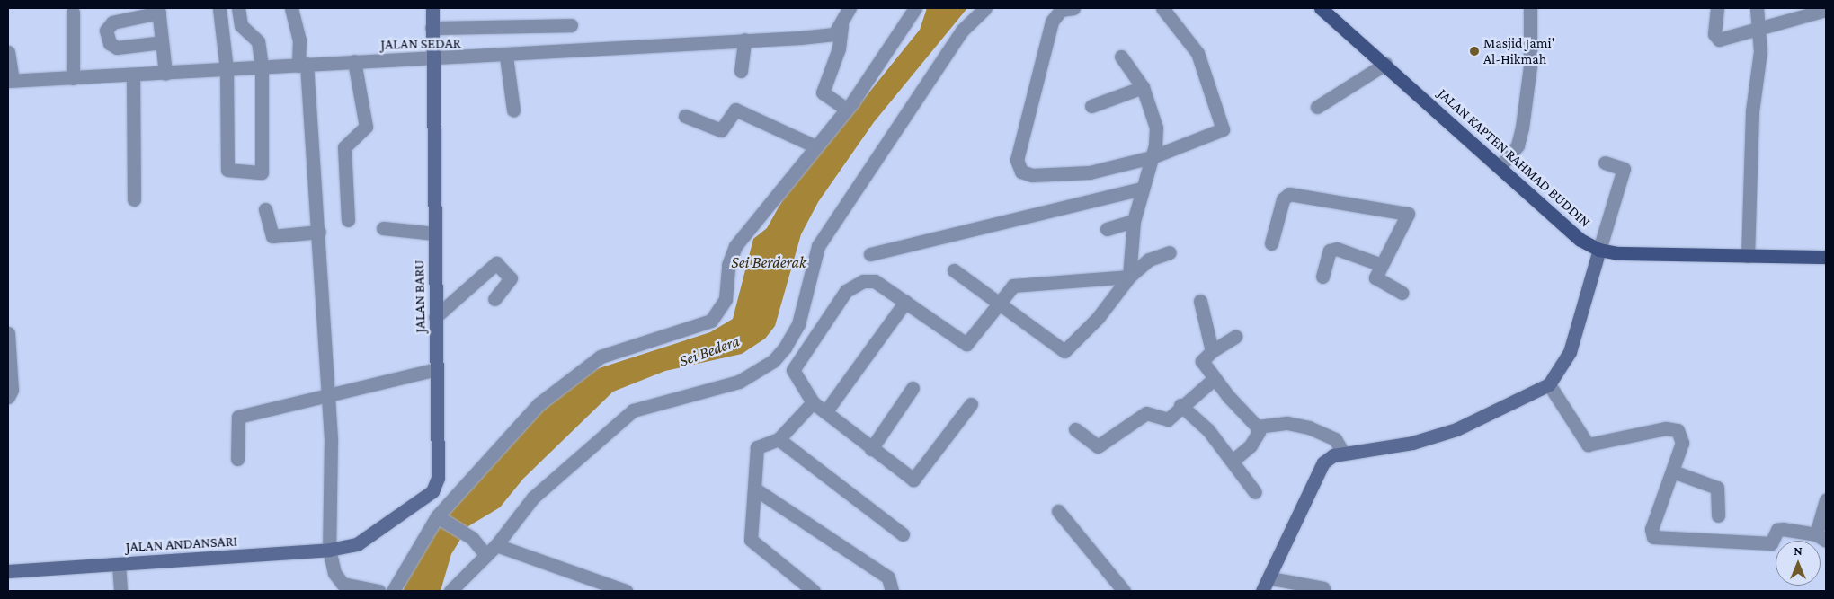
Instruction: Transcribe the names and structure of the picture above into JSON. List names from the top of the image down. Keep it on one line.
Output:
{"streets":{"main road":["JALAN KAPTEN RAHMAD BUDDIN"],"street":["JALAN SEDAR","JALAN BARU","JALAN ANDANSARI"]},"crossings":[["JALAN SEDAR","JALAN BARU"],["JALAN BARU","JALAN ANDANSARI"]],"water":["Sei Berderak","Sei Bedera"],"places":["Masjid Jami' Al-Hikmah"],"north":"top"}
